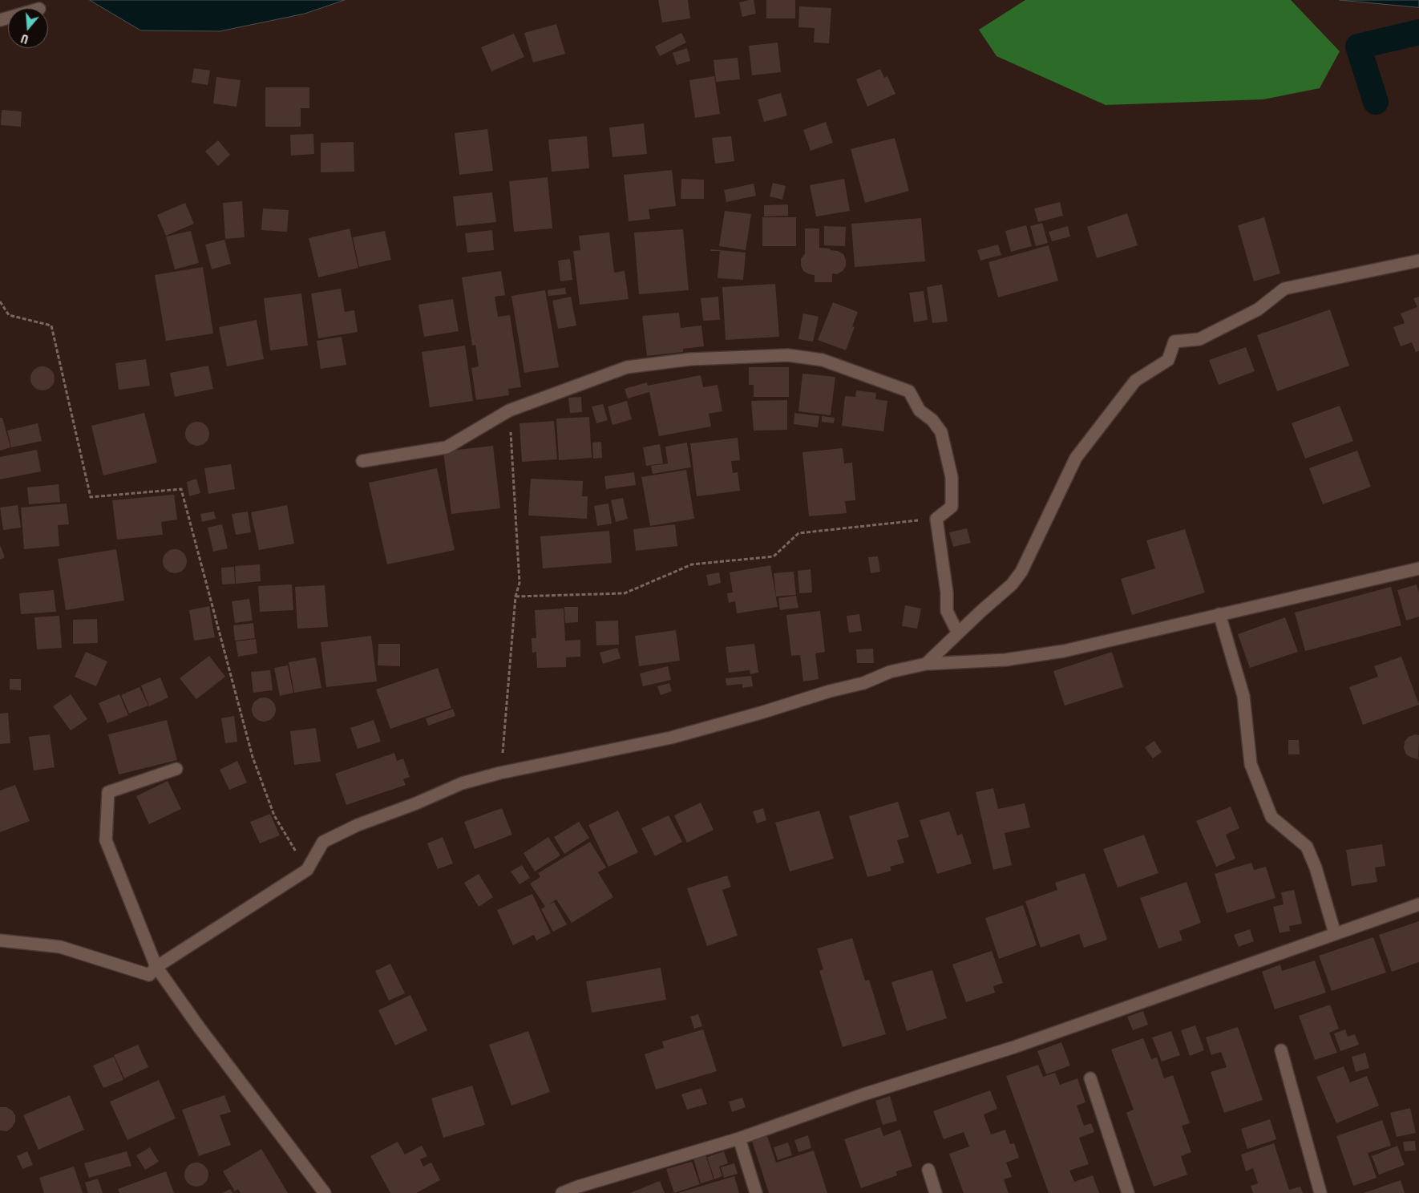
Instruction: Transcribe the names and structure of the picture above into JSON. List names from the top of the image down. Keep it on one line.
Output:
{"north":"bottom"}
